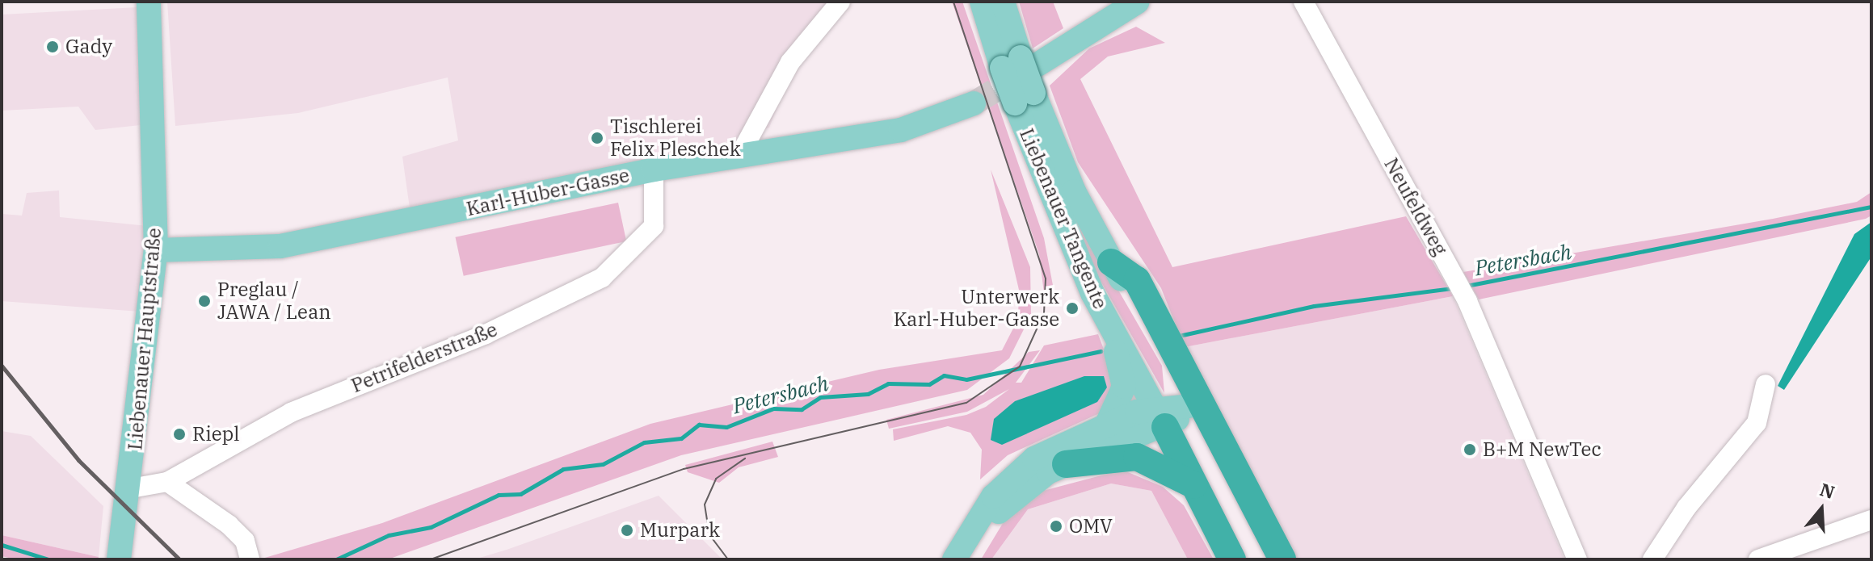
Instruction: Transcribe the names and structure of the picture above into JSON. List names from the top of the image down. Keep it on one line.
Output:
{"streets":{"main road":["Karl-Huber-Gasse","Liebenauer Tangente","Liebenauer Hauptstraße"],"street":["Neufeldweg","Petrifelderstraße"]},"crossings":[["Karl-Huber-Gasse","Liebenauer Hauptstraße"],["Karl-Huber-Gasse","Petrifelderstraße"],["Liebenauer Hauptstraße","Petrifelderstraße"]],"water":["Petersbach"],"places":["Gady","Tischlerei Felix Pleschek","Preglau / JAWA / Lean","Unterwerk Karl-Huber-Gasse","Riepl","B+M NewTec","OMV","Murpark"],"north":"top"}
